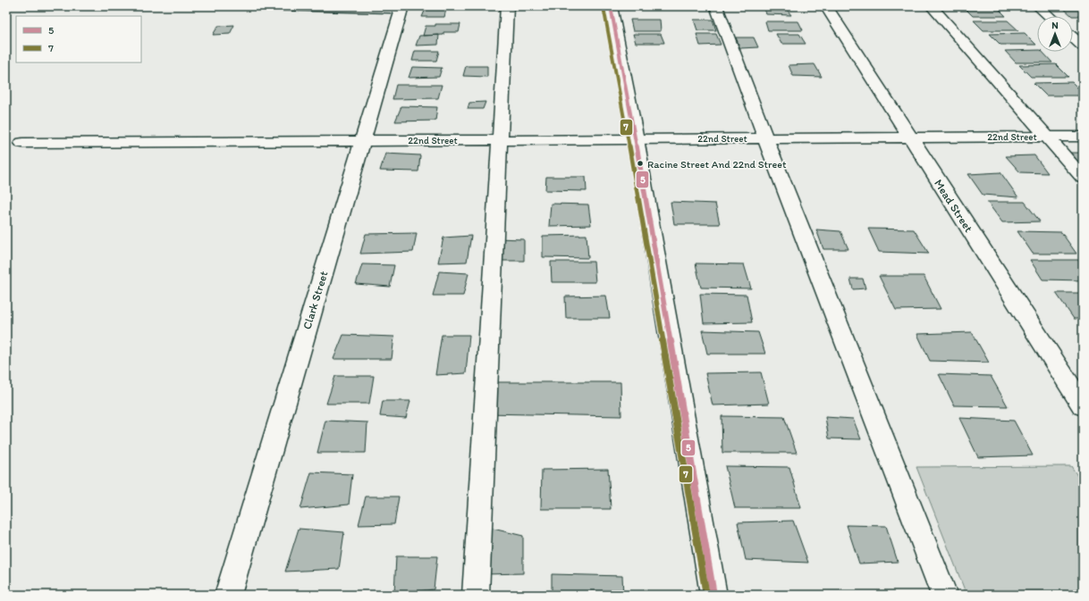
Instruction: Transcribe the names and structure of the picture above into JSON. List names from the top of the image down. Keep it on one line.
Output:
{"streets":{"street":["22nd Street","Mead Street","Clark Street"]},"crossings":[["22nd Street","Mead Street"],["22nd Street","Clark Street"]],"places":["Racine Street And 22nd Street"],"lines":["transit line 5","transit line 7"],"legend":["5","7"],"north":"top"}
